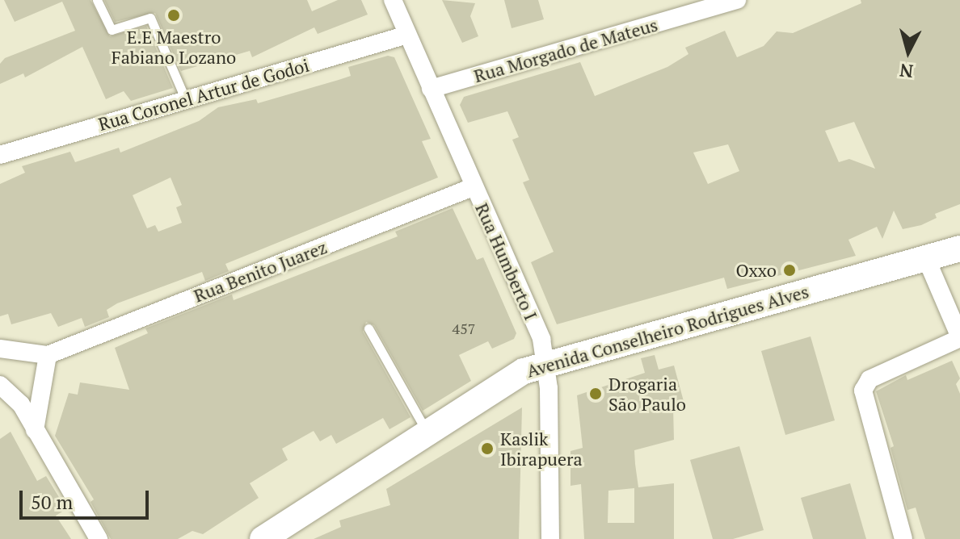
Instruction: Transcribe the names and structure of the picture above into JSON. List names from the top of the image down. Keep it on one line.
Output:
{"streets":{"street":["Rua Morgado de Mateus","Rua Coronel Artur de Godoi","Rua Humberto I","Rua Benito Juarez","Avenida Conselheiro Rodrigues Alves"]},"crossings":[["Rua Morgado de Mateus","Rua Humberto I"],["Rua Coronel Artur de Godoi","Rua Humberto I"],["Rua Humberto I","Rua Benito Juarez"],["Rua Humberto I","Avenida Conselheiro Rodrigues Alves"]],"places":["E.E Maestro Fabiano Lozano","Oxxo","Drogaria São Paulo","Kaslik Ibirapuera"],"house_numbers":["457"],"scale_bar":"50 m","north":"bottom"}
